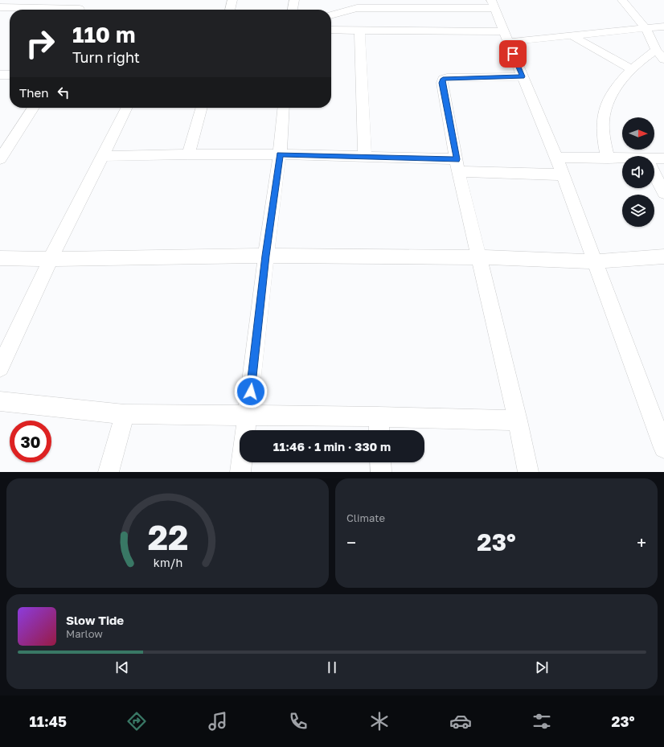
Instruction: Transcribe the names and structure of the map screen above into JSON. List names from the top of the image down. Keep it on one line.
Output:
{"north":"right","page":{"turn":["110 m","Turn right"],"then":"Then","limit":"30","trip":"11:46 · 1 min · 330 m","tile":"Climate","heat":["−","23°","+"],"song":["Slow Tide","Marlow"],"tabs":["11:45","23°"],"gauge":["22","km/h"]}}
